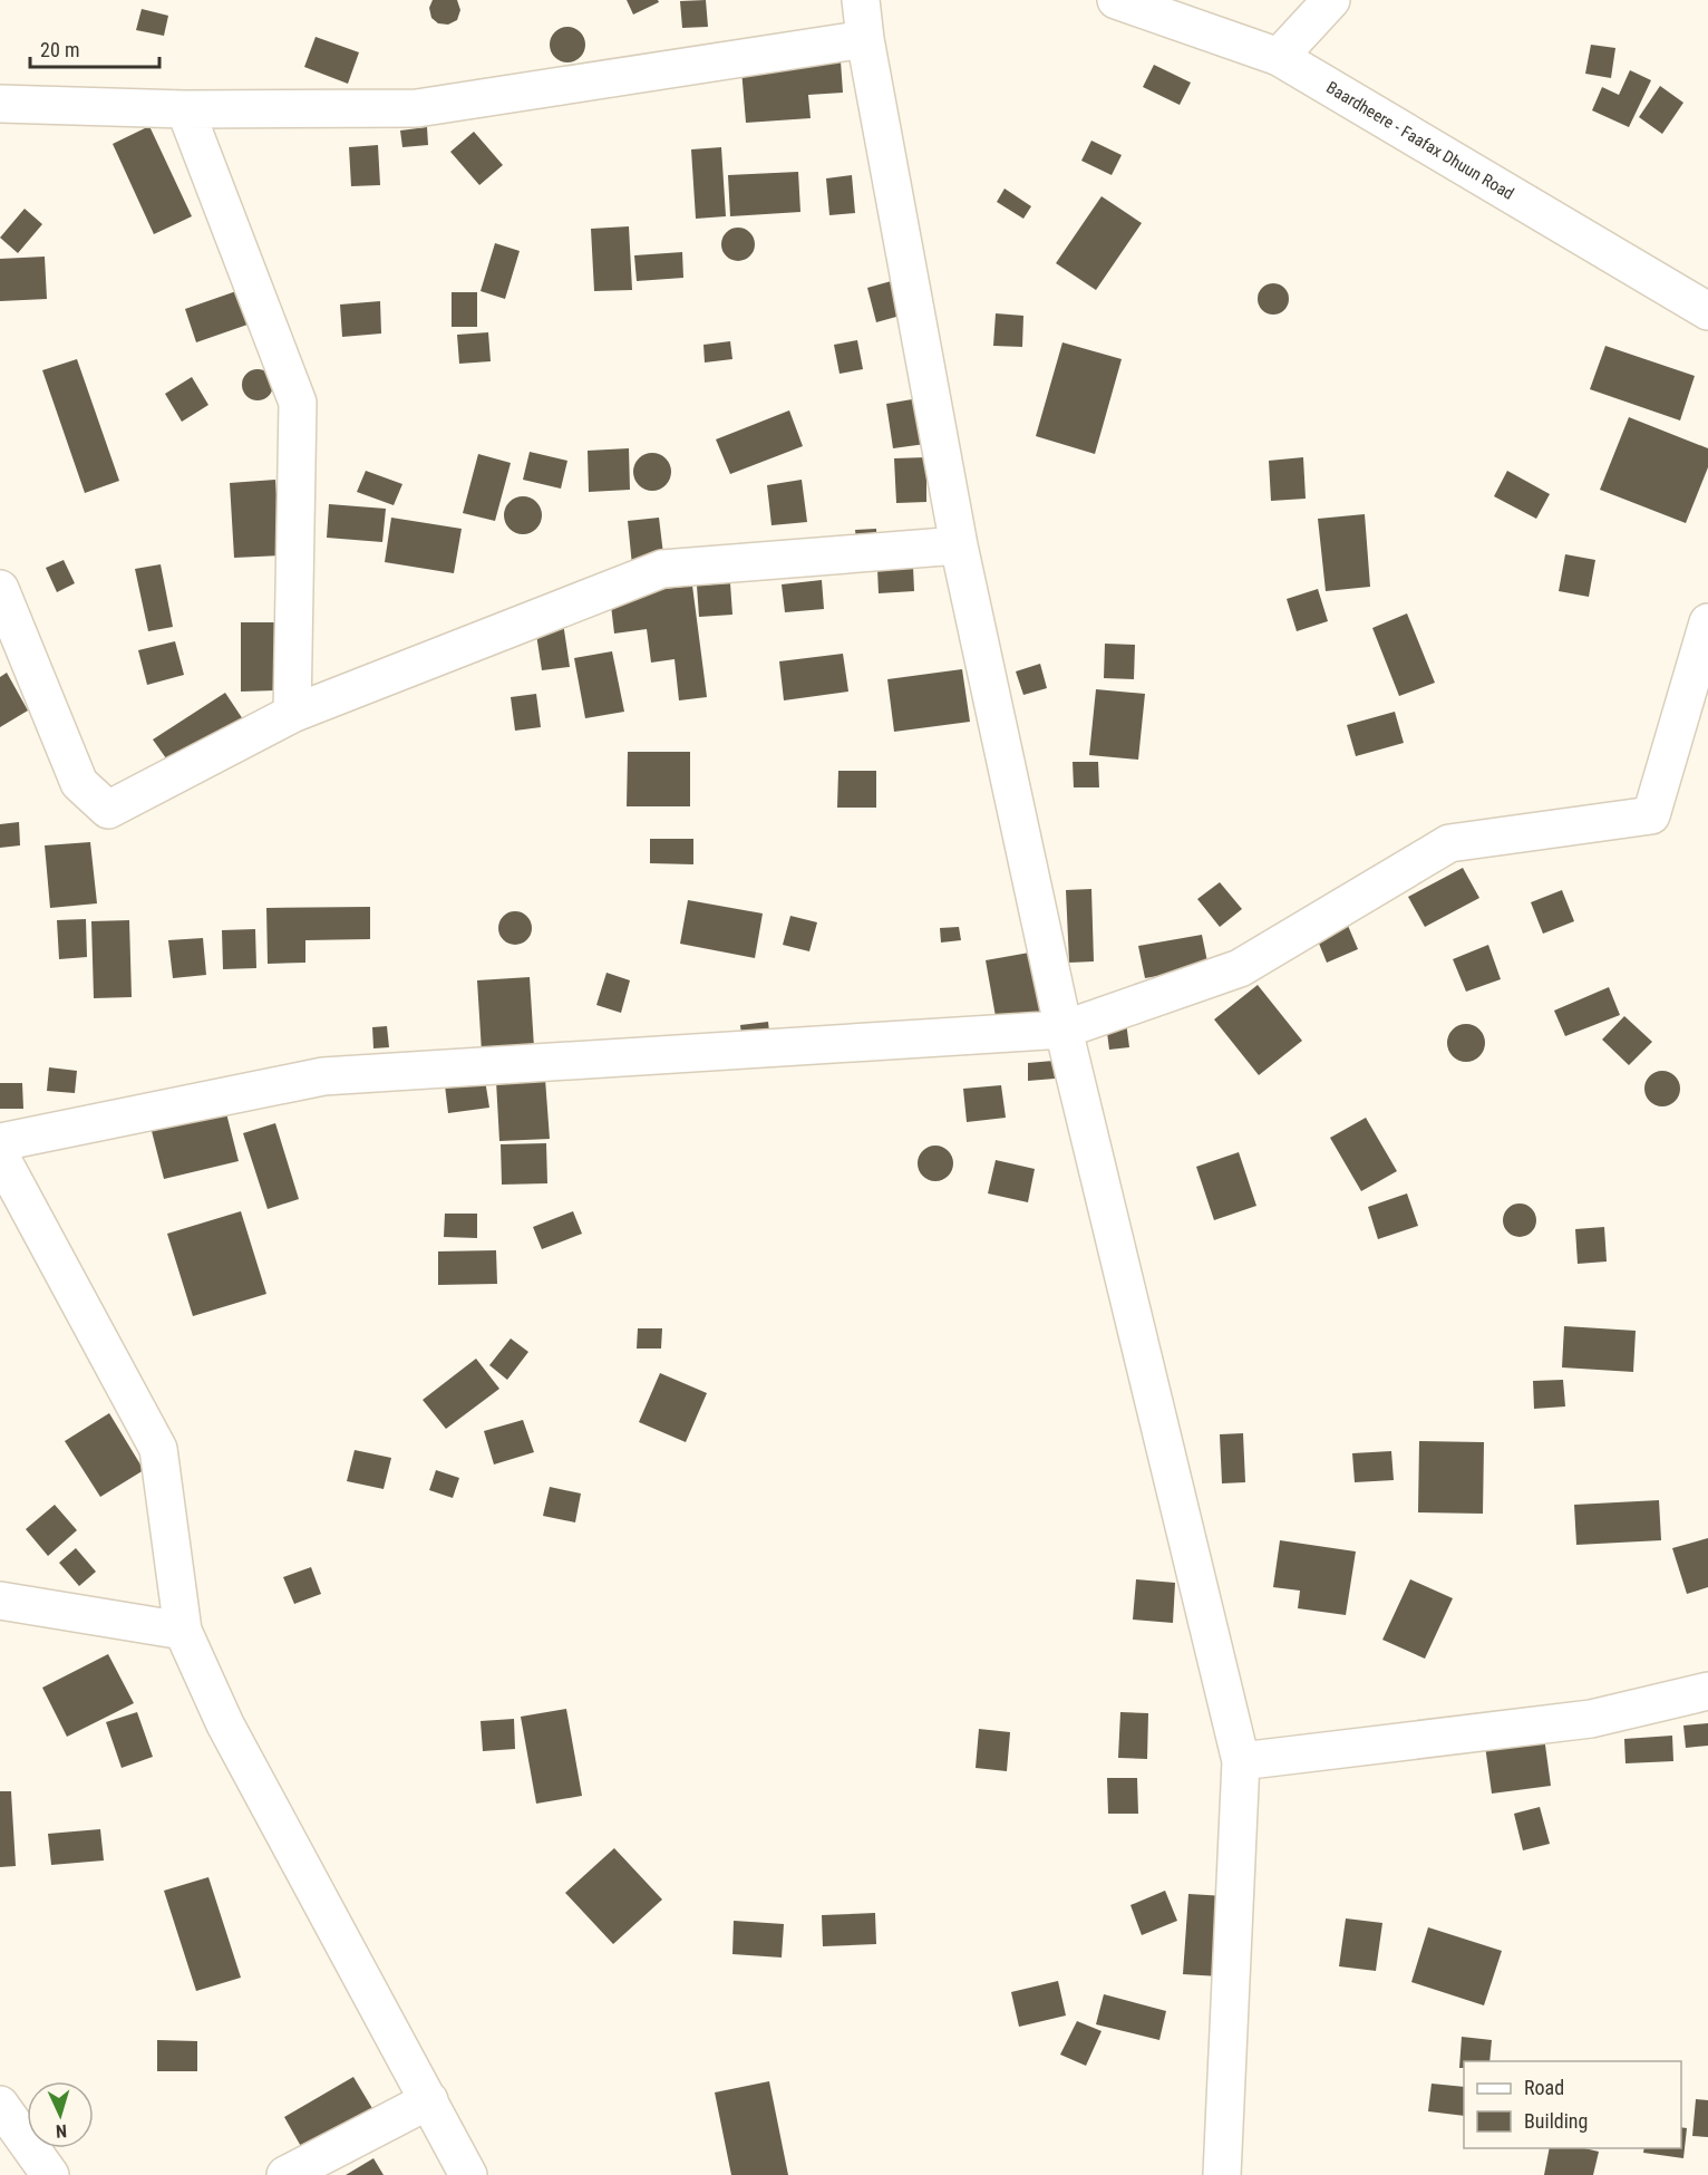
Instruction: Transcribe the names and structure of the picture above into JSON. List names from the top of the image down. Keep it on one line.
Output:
{"streets":{"street":["Baardheere - Faafax Dhuun Road"]},"legend":["Road","Building"],"scale_bar":"20 m","north":"bottom"}
